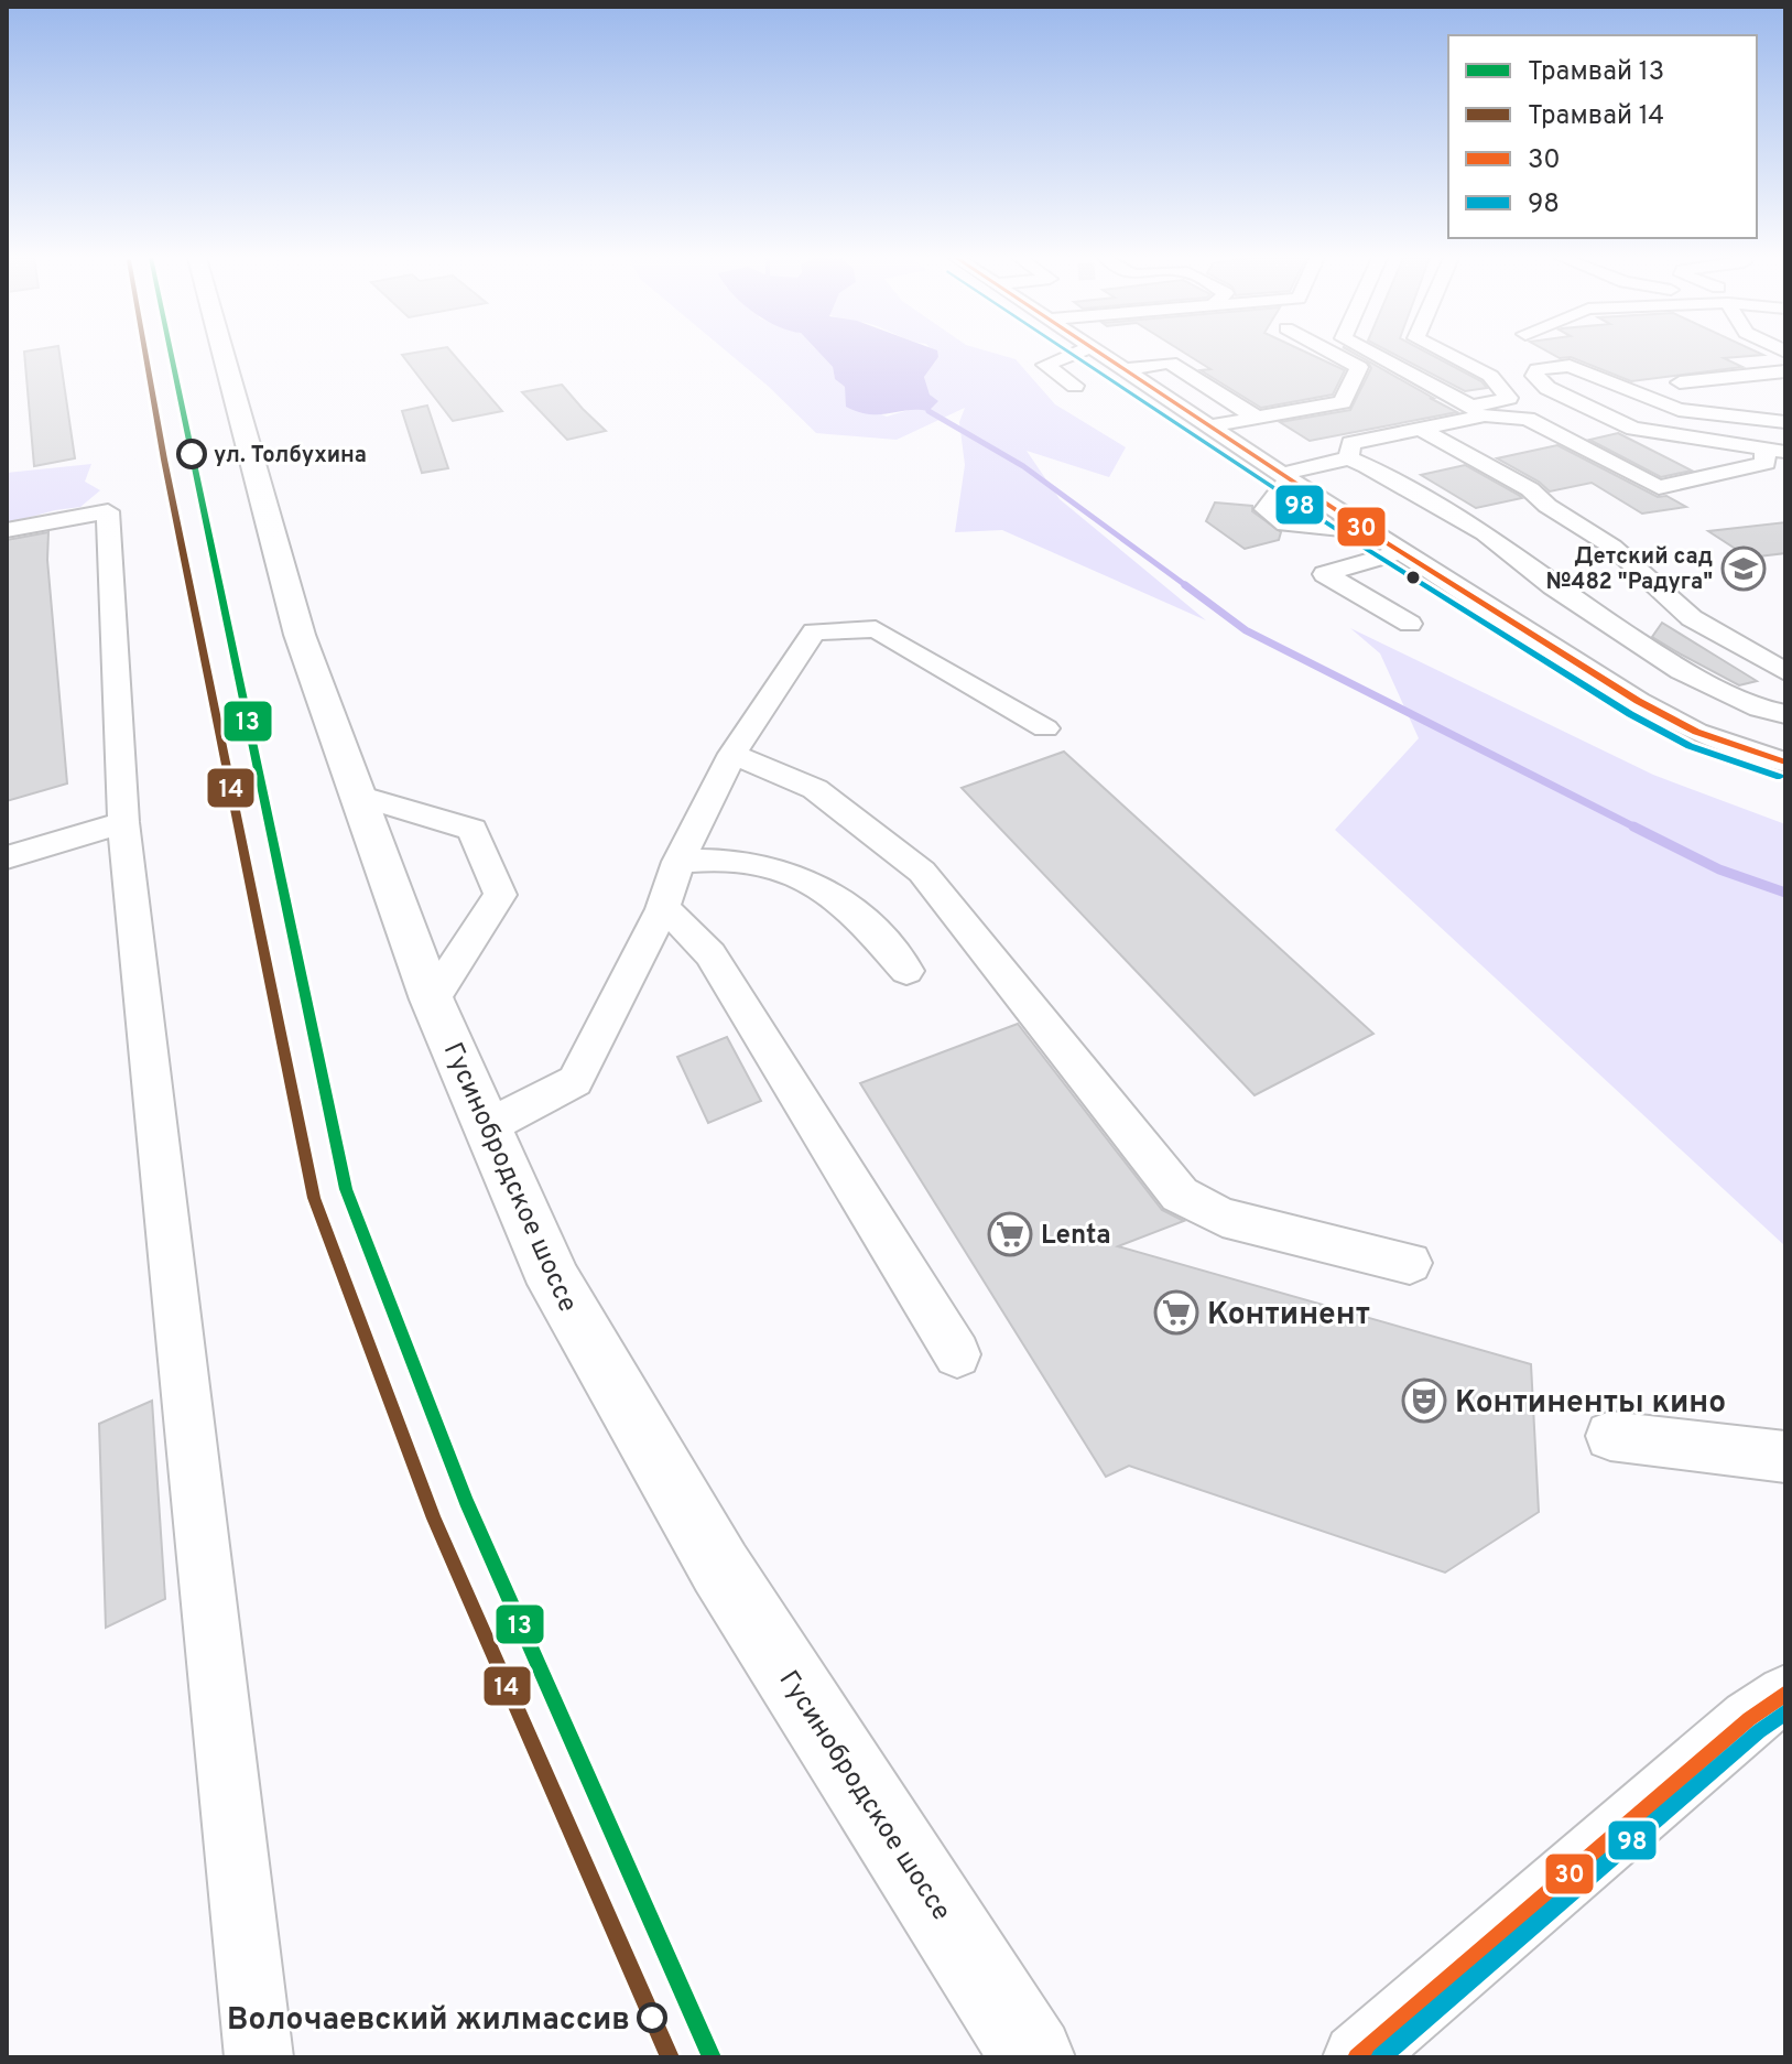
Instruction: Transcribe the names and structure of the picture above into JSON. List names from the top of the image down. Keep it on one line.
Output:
{"streets":{"main road":["Гусинобродское шоссе"]},"places":{"other":["ул. Толбухина","Волочаевский жилмассив"],"school or university":["Детский сад №482 \"Радуга\""],"supermarket":["Lenta","Континент"],"theatre":["Континенты кино"]},"lines":["tram line 13","tram line 14","transit line 30","transit line 98"],"legend":["Трамвай 13","Трамвай 14","30","98"]}
